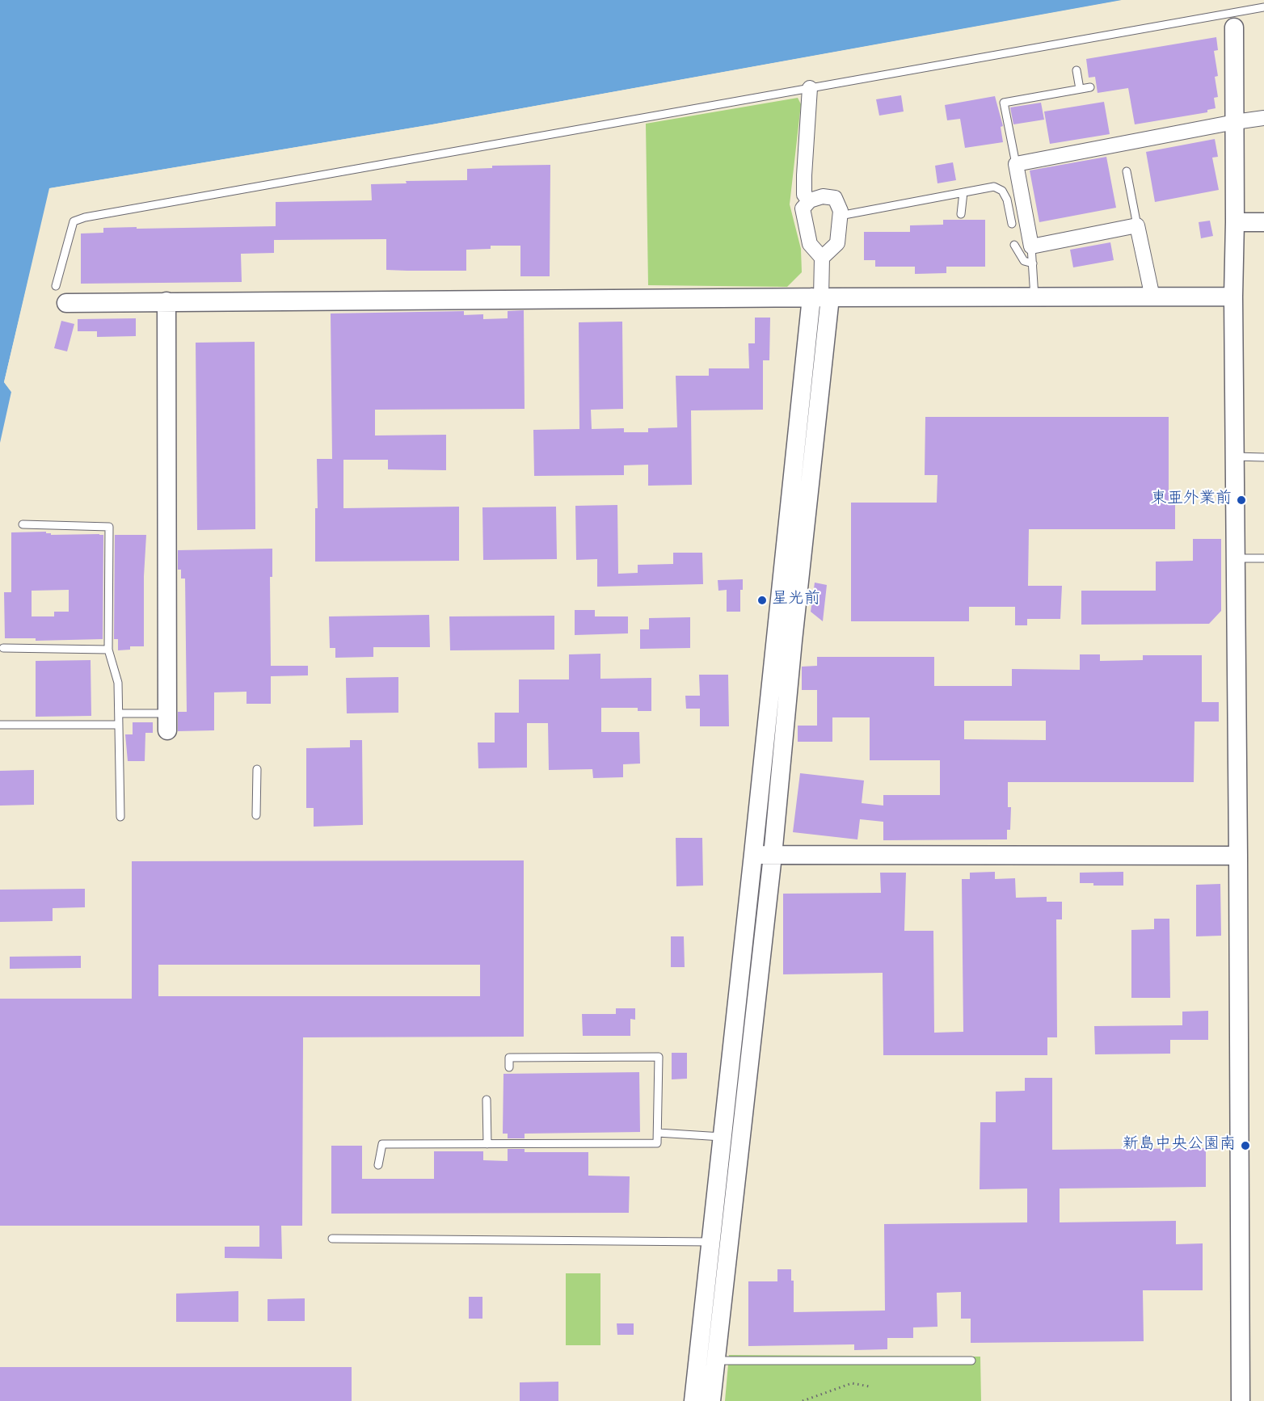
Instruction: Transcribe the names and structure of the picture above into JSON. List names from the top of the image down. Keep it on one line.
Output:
{"places":["東亜外業前","星光前","新島中央公園南"]}
